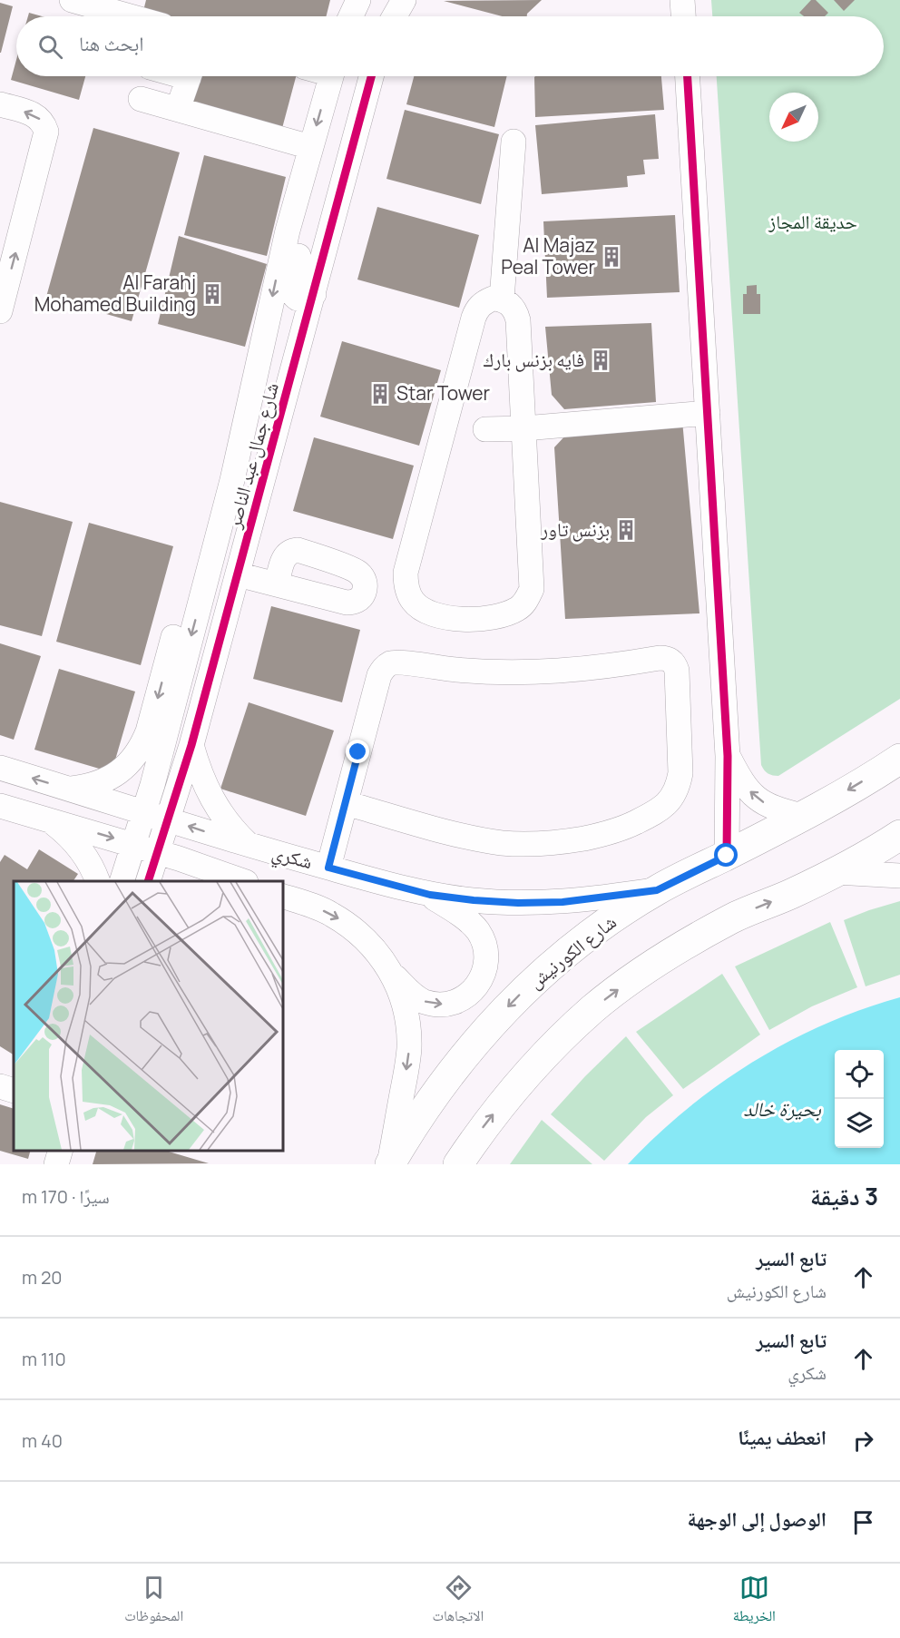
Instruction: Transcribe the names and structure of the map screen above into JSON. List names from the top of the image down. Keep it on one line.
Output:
{"streets":{"main road":["شارع الكورنيش"],"street":["شارع جمال عبد الناصر","شكري"]},"crossings":[["شارع جمال عبد الناصر","شكري"],["شكري","شارع الكورنيش"]],"water":["بحيرة خالد"],"parks":["حديقة المجاز"],"places":{"building":["Al Majaz Peal Tower","Al Farahj Mohamed Building","فايه بزنس بارك","Star Tower","بزنس تاور"]},"north":"bottom left","page":{"search":"ابحث هنا","heading":["3 دقيقة","سيرًا · 170 m"],"list":[["تابع السير","شارع الكورنيش","20 m"],["تابع السير","شكري","110 m"],["انعطف يمينًا","40 m"],"الوصول إلى الوجهة"],"nav":["الخريطة","الاتجاهات","المحفوظات"]}}
